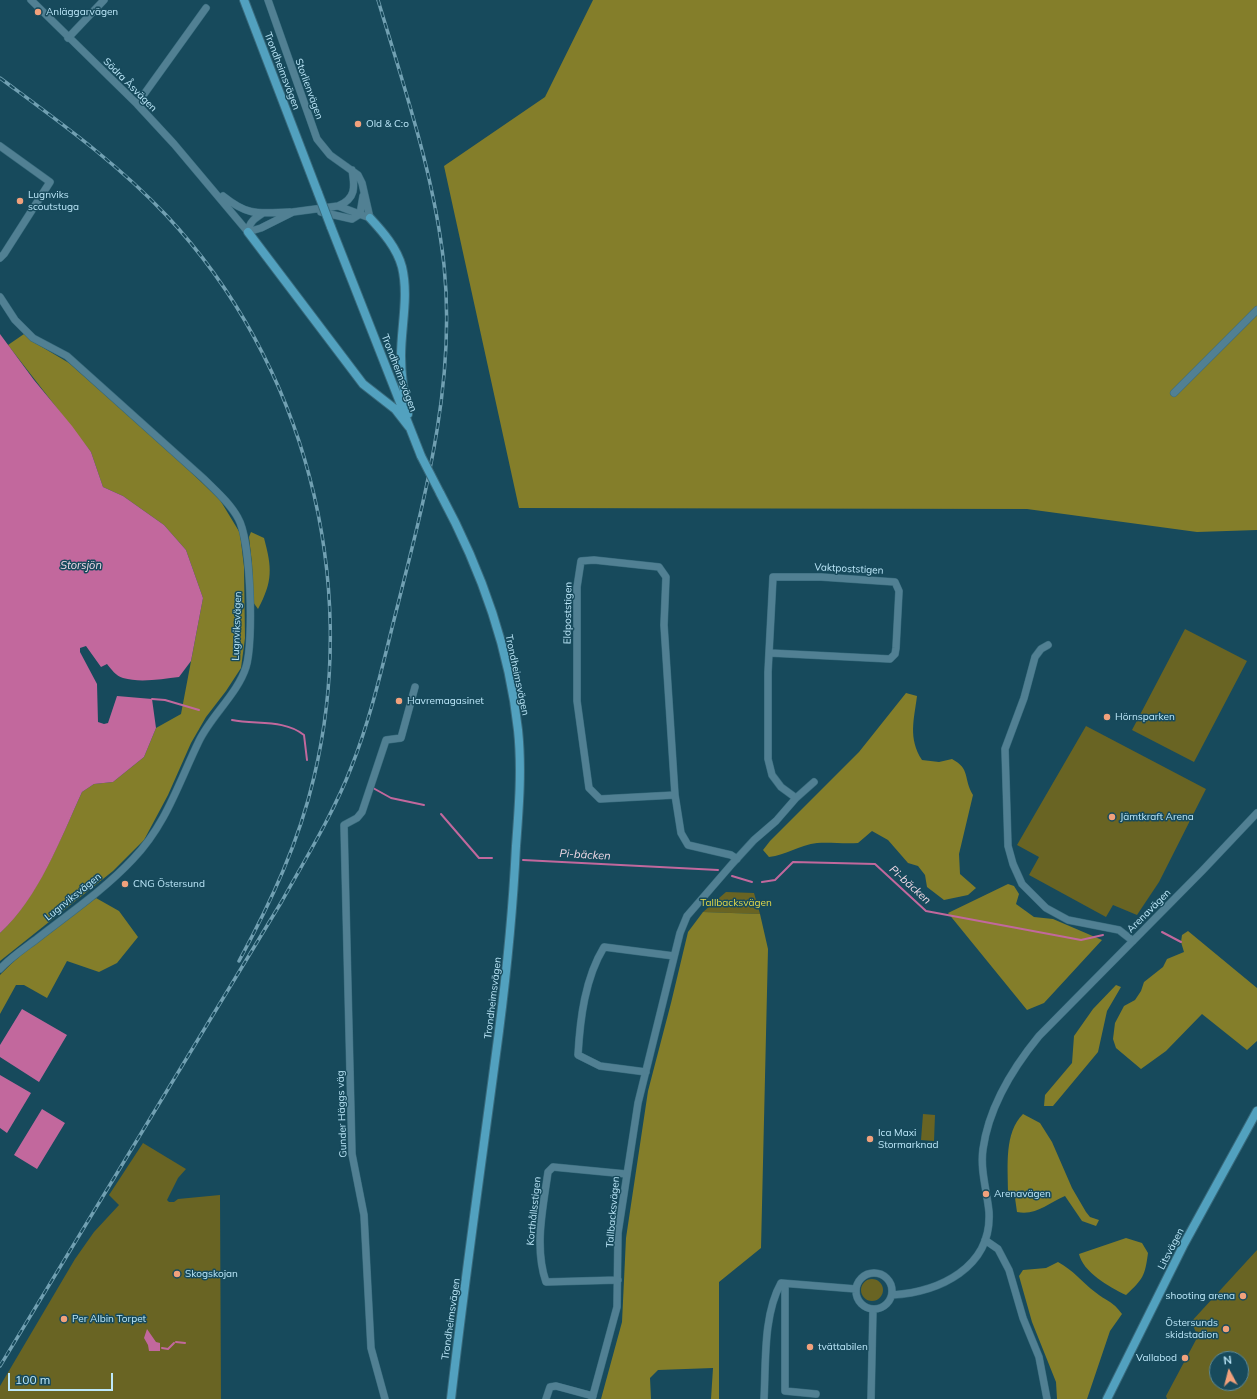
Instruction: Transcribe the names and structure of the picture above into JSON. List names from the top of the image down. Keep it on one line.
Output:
{"streets":{"main road":["Trondheimsvägen","Litsvägen"],"street":["Södra Åsvägen","Storlienvägen","Vaktpoststigen","Eldpoststigen","Lugnviksvägen","Arenavägen","Gunder Häggs väg","Korthållsstigen","Tallbacksvägen"]},"crossings":[["Vaktpoststigen","Tallbacksvägen"],["Eldpoststigen","Tallbacksvägen"],["Korthållsstigen","Tallbacksvägen"]],"water":["Storsjön","Pi-bäcken"],"parks":["Tallbacksvägen"],"places":["Anläggarvägen","Old & C:o","Lugnviks scoutstuga","Havremagasinet","Hörnsparken","Jämtkraft Arena","CNG Östersund","Ica Maxi Stormarknad","Arenavägen","Skogskojan","shooting arena","Per Albin Torpet","Östersunds skidstadion","tvättabilen","Vallabod"],"scale_bar":"100 m","north":"top"}
